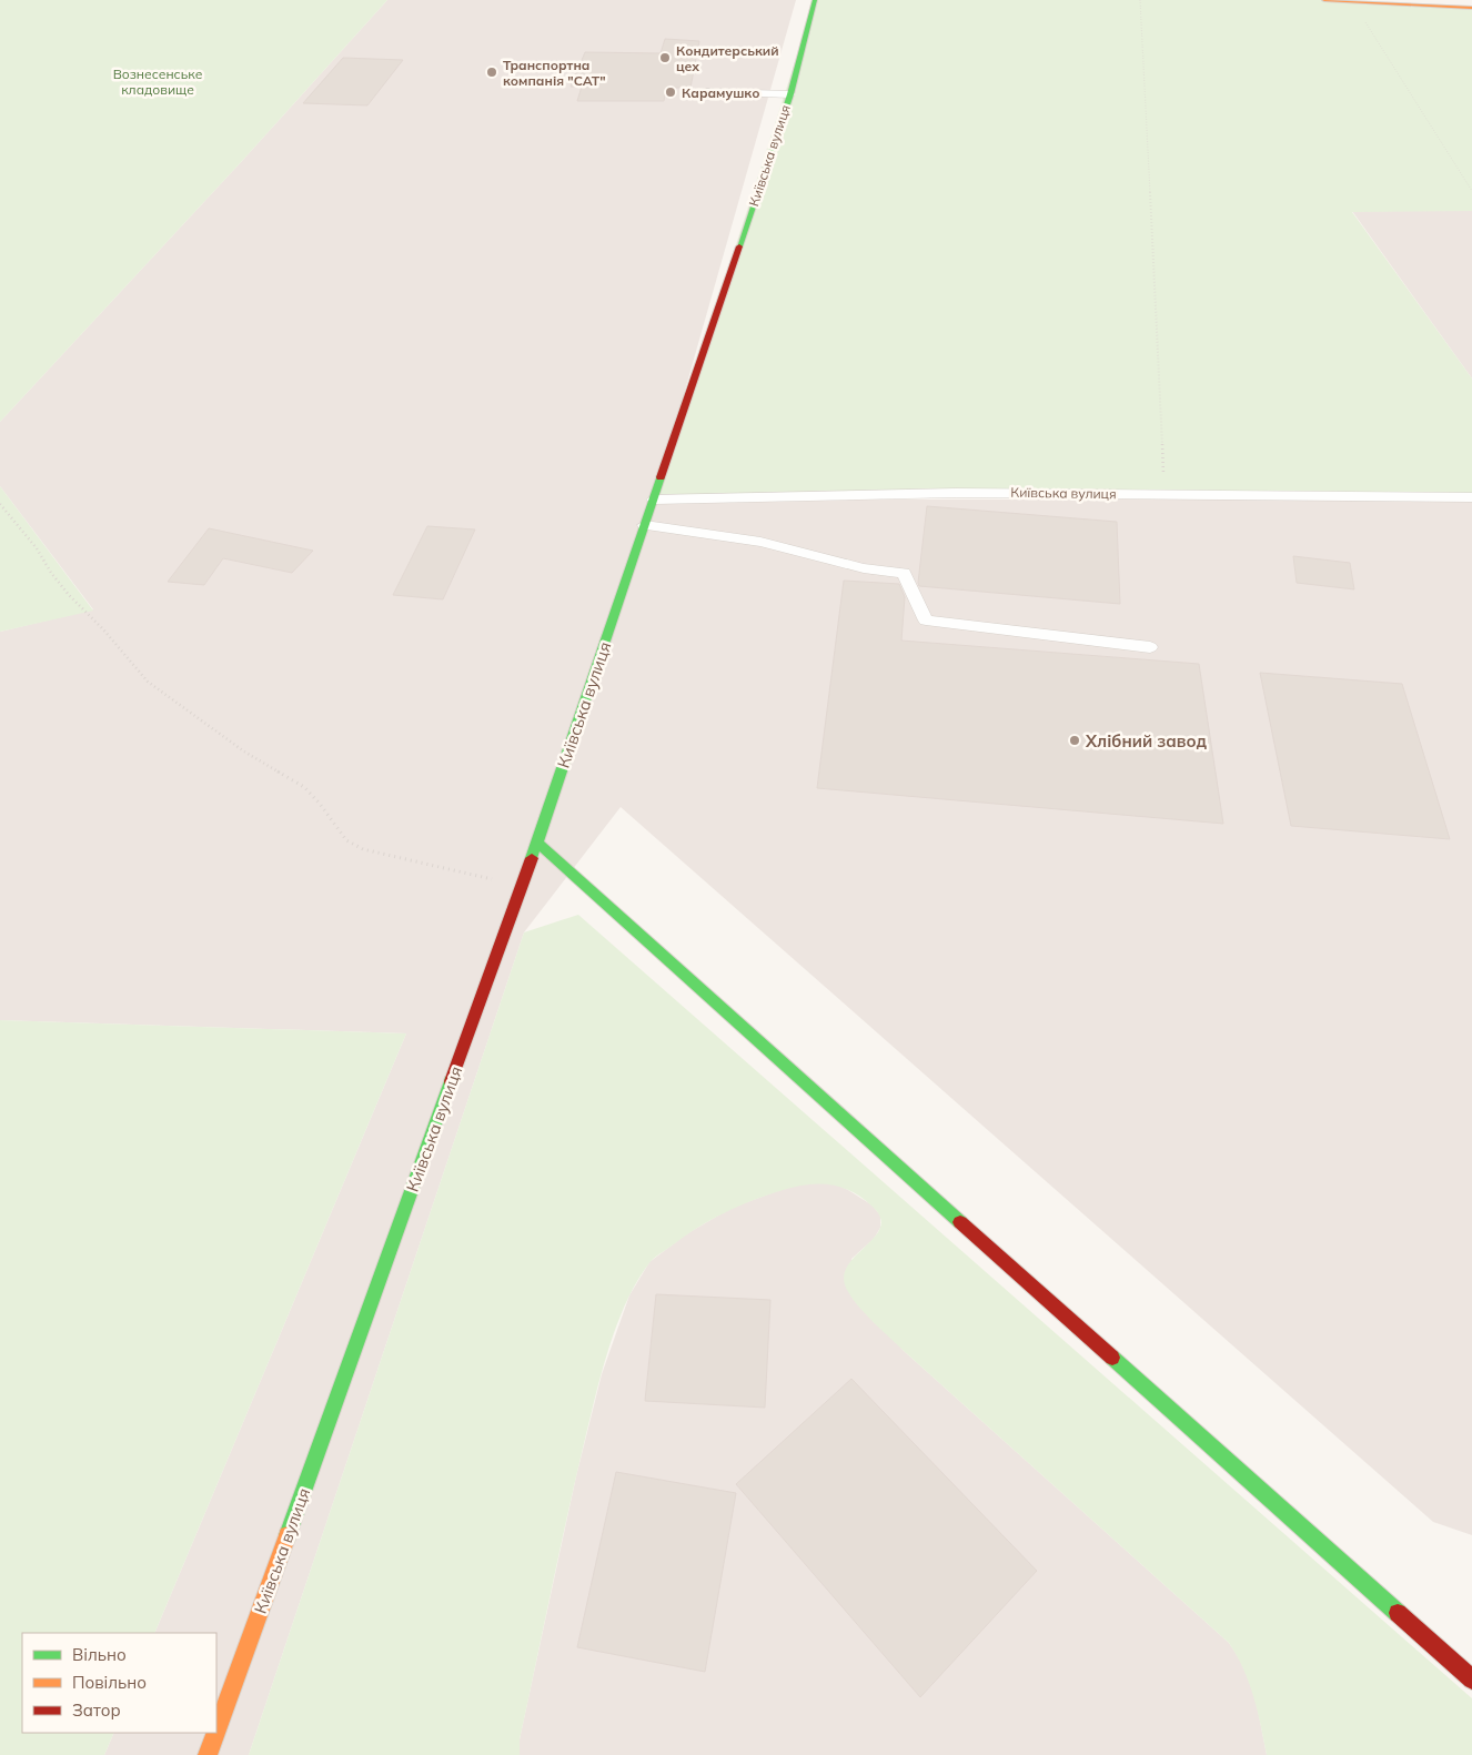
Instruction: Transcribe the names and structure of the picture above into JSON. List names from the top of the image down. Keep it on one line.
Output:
{"streets":{"main road":["Київська вулиця"]},"parks":["Вознесенське кладовище"],"places":["Кондитерський цех","Транспортна компанія \"САТ\"","Карамушко","Хлібний завод"],"legend":["Вільно","Повільно","Затор"]}
